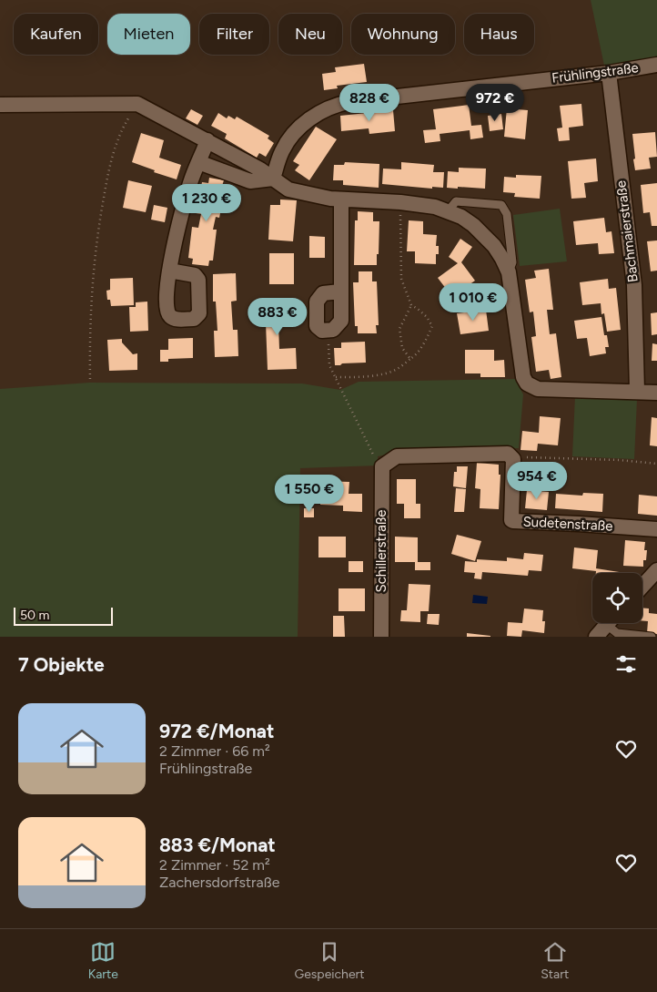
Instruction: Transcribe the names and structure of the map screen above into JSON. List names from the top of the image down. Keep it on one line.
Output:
{"streets":{"street":["Frühlingstraße","Bachmaierstraße","Sudetenstraße","Schillerstraße"]},"crossings":[["Frühlingstraße","Bachmaierstraße"]],"scale_bar":"50 m","page":{"chip":["Kaufen","Mieten","Filter","Neu","Wohnung","Haus"],"price":["828 €","972 €","1 230 €","1 010 €","883 €","954 €","1 550 €"],"scale":"50 m","heading":"7 Objekte","list":[{"name":"972 €/Monat","note":"2 Zimmer · 66 m² · Frühlingstraße"},{"name":"883 €/Monat","note":"2 Zimmer · 52 m² · Zachersdorfstraße"}],"tabs":["Karte","Gespeichert","Start"]}}
